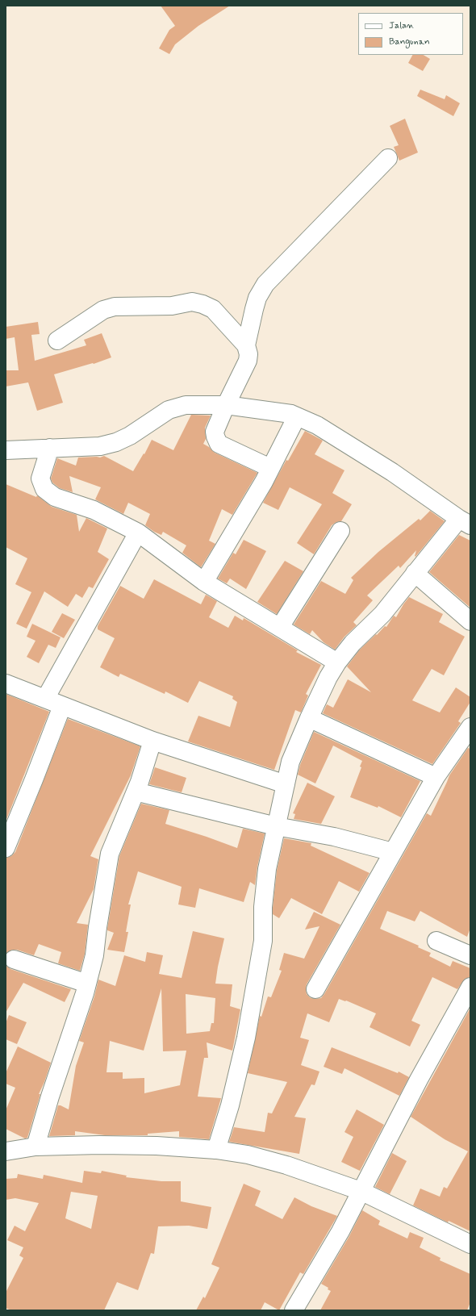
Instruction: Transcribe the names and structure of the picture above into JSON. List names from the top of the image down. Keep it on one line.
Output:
{"legend":["Jalan","Bangunan"]}
